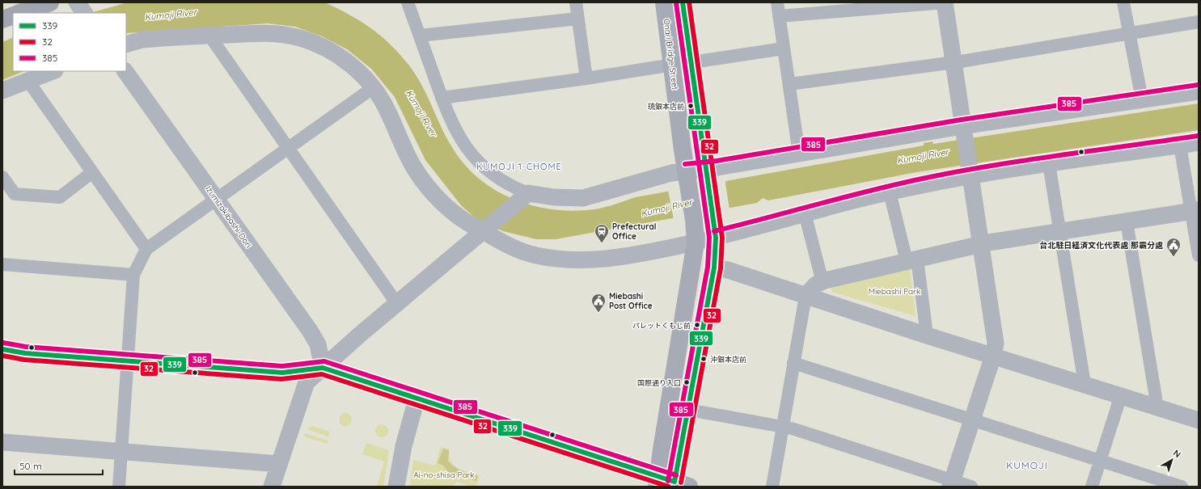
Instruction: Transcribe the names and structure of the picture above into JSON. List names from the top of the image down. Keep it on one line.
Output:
{"streets":{"main road":["Onari Bridge Street"],"street":["Izumizakibashi-Dori"]},"districts":["KUMOJI 1-CHOME","KUMOJI"],"water":["Kumoji River"],"parks":["Miebashi Park","Ai-no-shisa Park"],"places":{"other":["琉銀本店前","パレットくもじ前","沖銀本店前","国際通り入口"],"station":["Prefectural Office"],"public building":["台北駐日経済文化代表處 那霸分處","Miebashi Post Office"]},"lines":["transit line 339","transit line 32","transit line 385"],"legend":["339","32","385"],"scale_bar":"50 m","north":"top right"}
